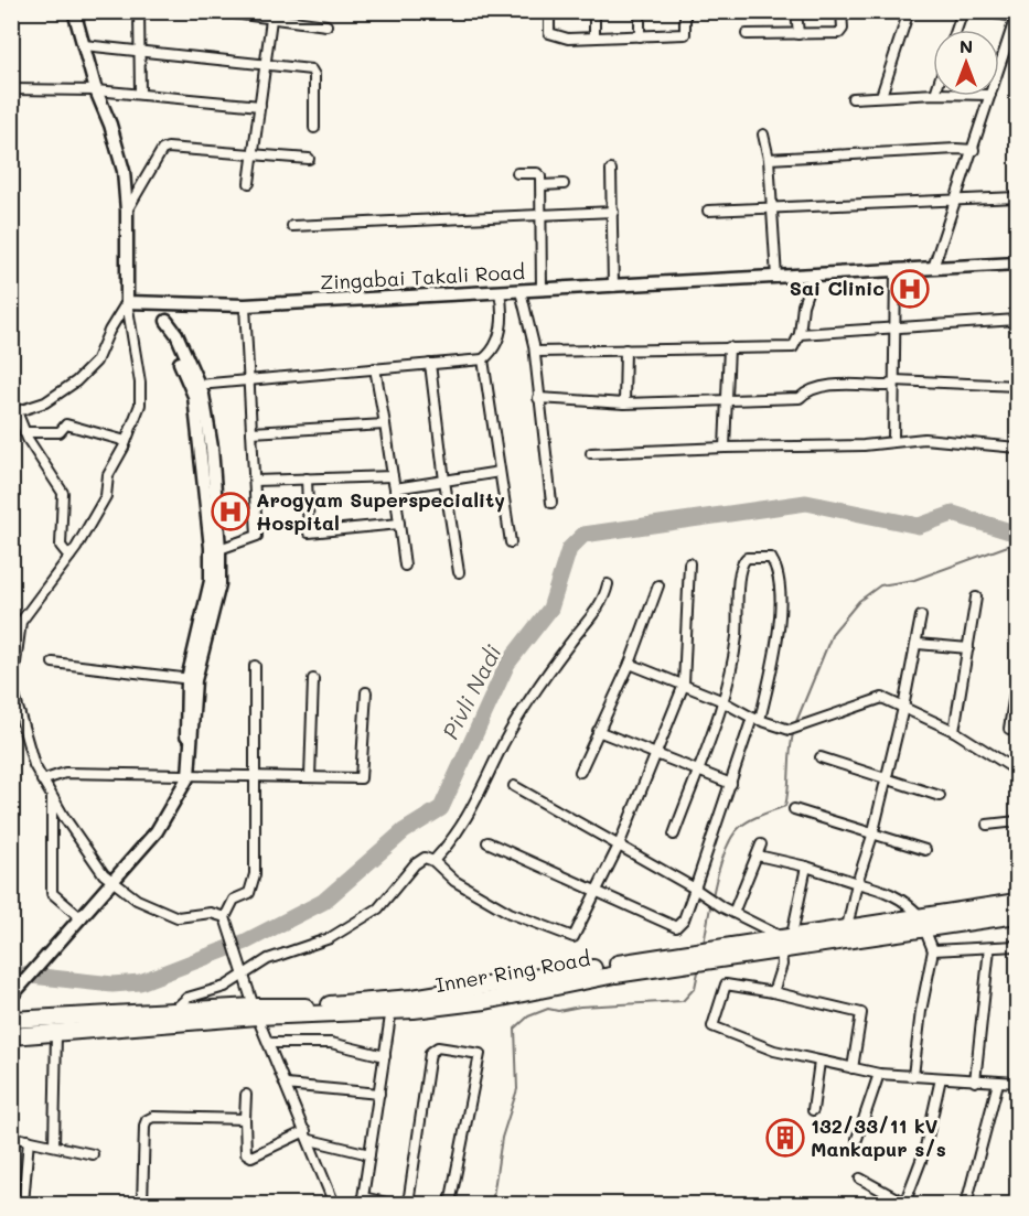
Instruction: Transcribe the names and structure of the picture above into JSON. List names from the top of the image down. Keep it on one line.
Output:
{"streets":{"highway":["Inner Ring Road"],"street":["Zingabai Takali Road"]},"water":["Pivli Nadi"],"places":{"hospital":["Sai Clinic","Arogyam Superspeciality Hospital"],"building":["132/33/11 kV Mankapur s/s"]},"north":"top"}
